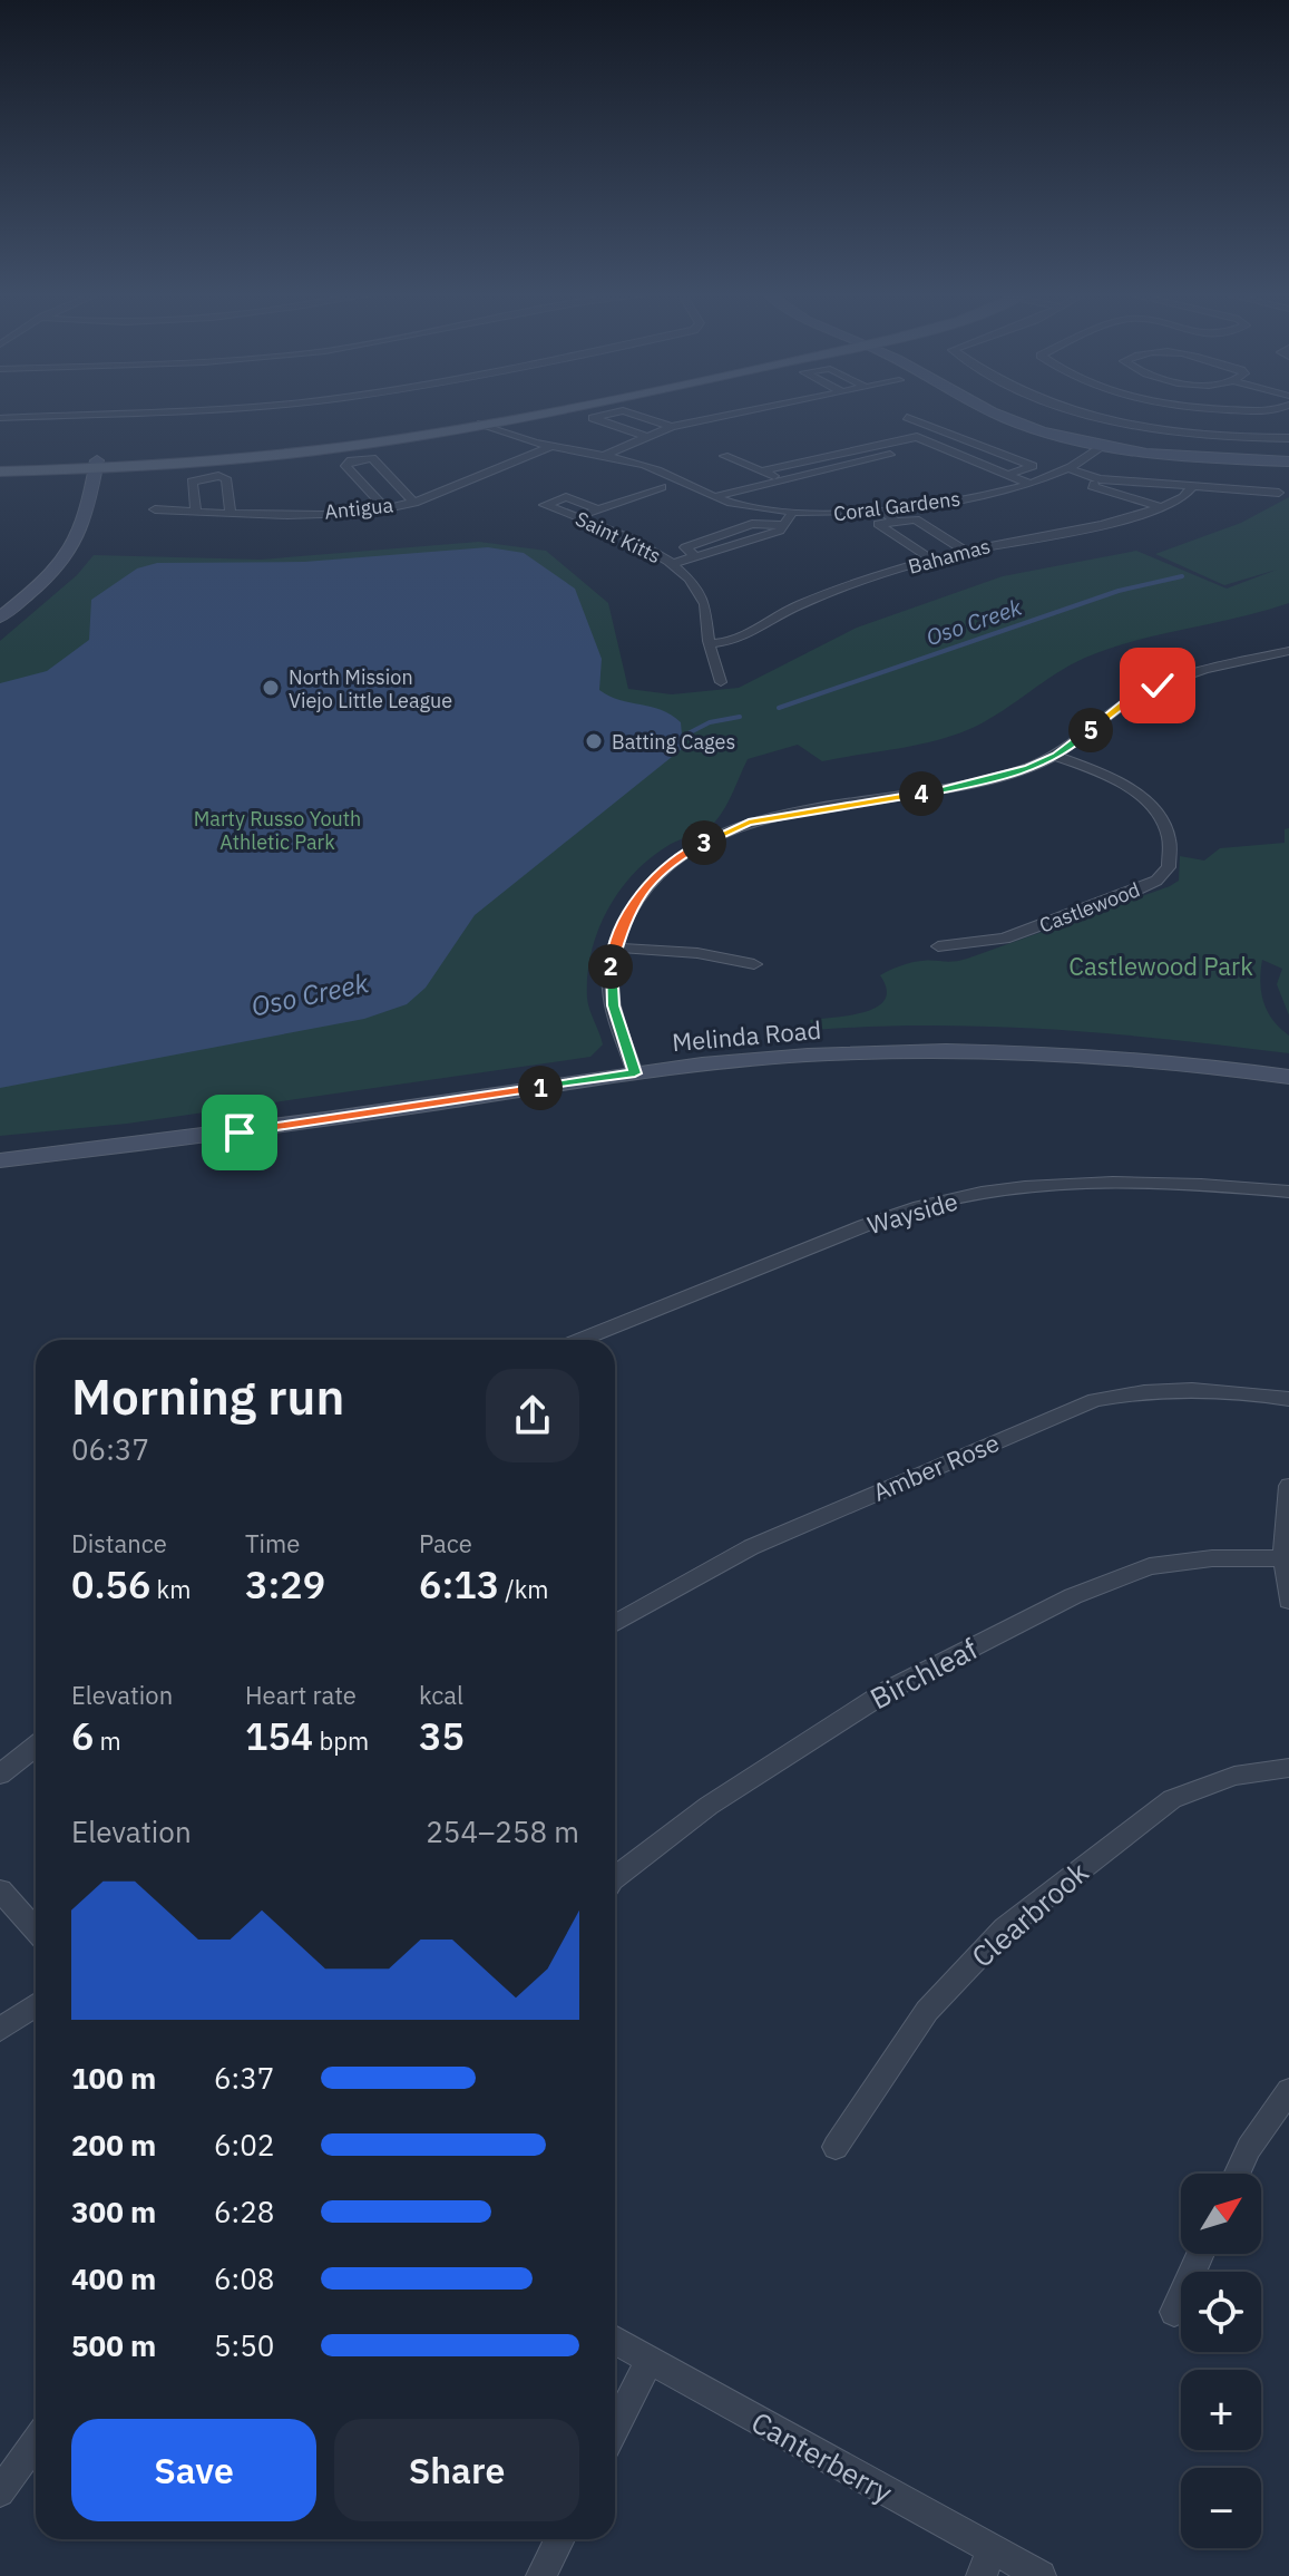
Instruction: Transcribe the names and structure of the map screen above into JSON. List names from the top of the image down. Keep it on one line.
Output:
{"streets":{"main road":["Melinda Road"],"street":["Coral Gardens","Antigua","Saint Kitts","Bahamas","Castlewood","Wayside","Amber Rose","Birchleaf","Clearbrook","Canterberry"]},"crossings":[["Coral Gardens","Antigua"],["Saint Kitts","Bahamas"]],"water":["Oso Creek"],"parks":["Marty Russo Youth Athletic Park","Castlewood Park"],"places":["North Mission Viejo Little League","Batting Cages"],"north":"top right","page":{"pins":["5","4","3","2","1"],"heading":["Morning run","06:37"],"stats":[["Distance","0.56 km"],["Time","3:29"],["Pace","6:13 /km"],["Elevation","6 m"],["Heart rate","154 bpm"],["kcal","35"]],"chart":["Elevation","254–258 m"],"list":[{"name":"100 m","note":"6:37"},{"name":"200 m","note":"6:02"},{"name":"300 m","note":"6:28"},{"name":"400 m","note":"6:08"},{"name":"500 m","note":"5:50"}],"map_buttons":["+","−"],"buttons":["Save","Share"]}}
